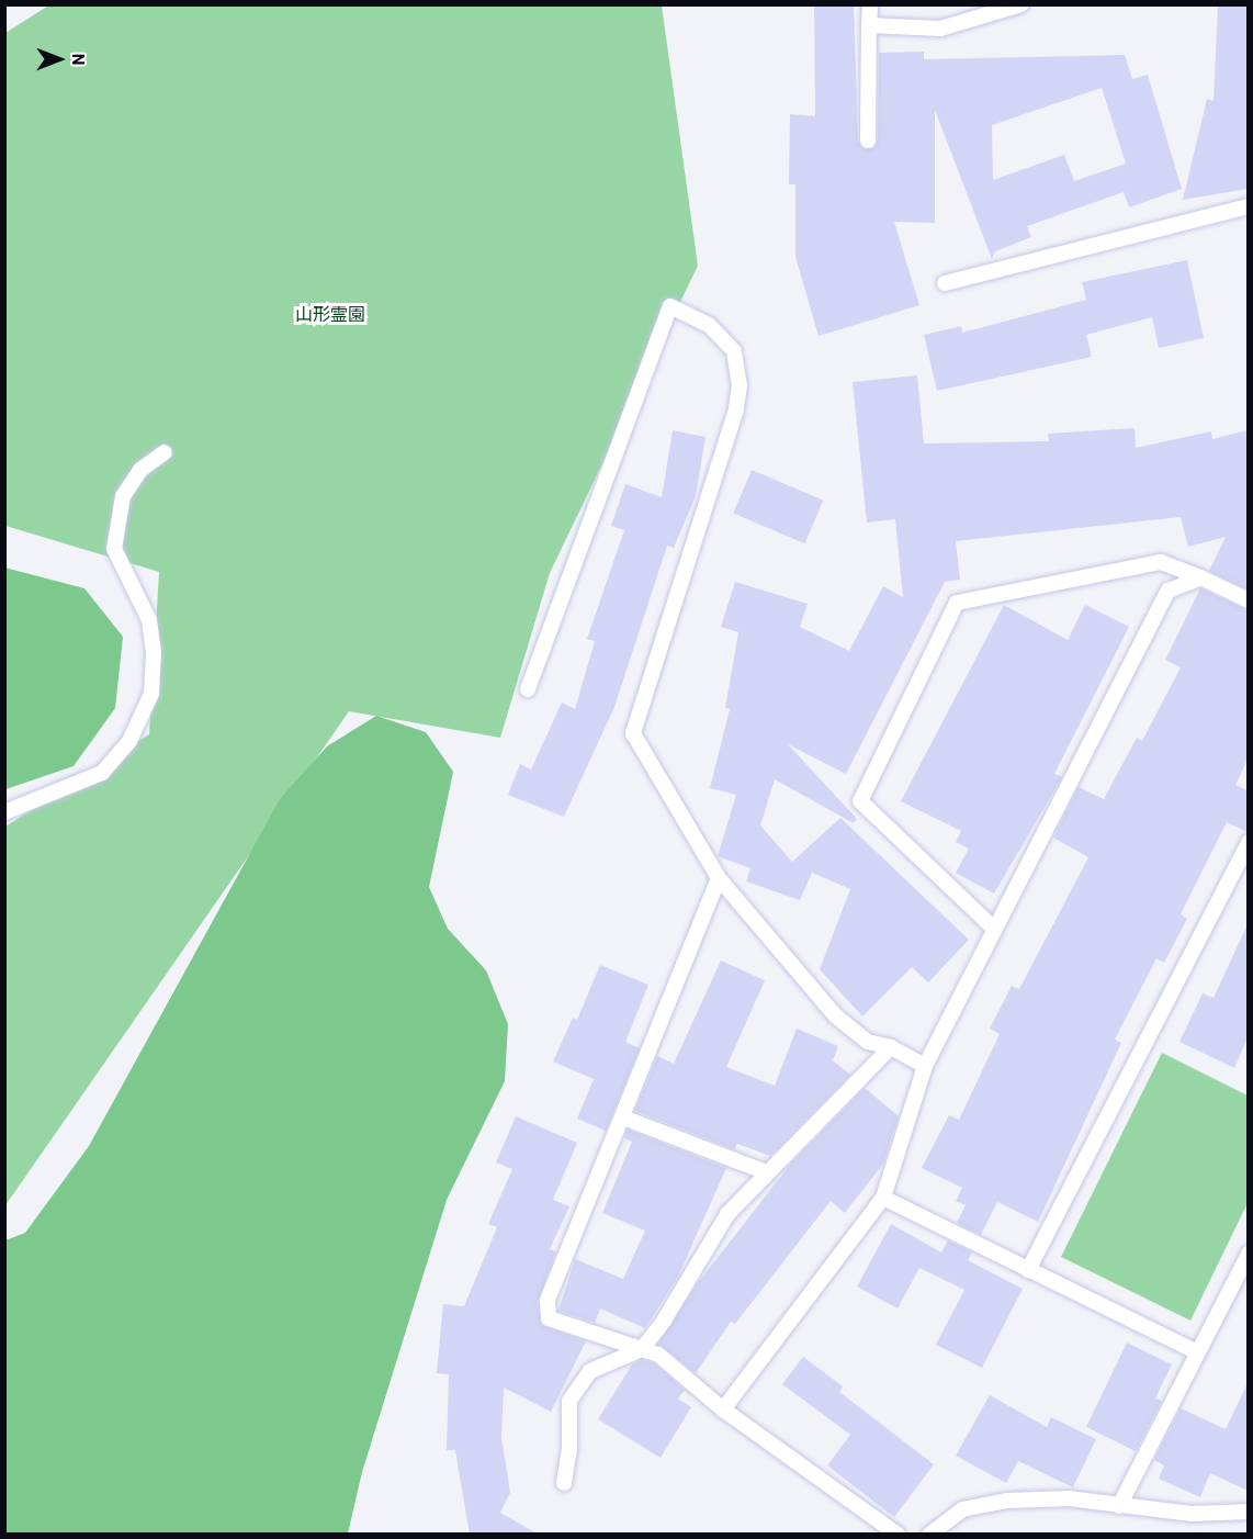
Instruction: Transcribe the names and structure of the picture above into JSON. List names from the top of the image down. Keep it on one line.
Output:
{"parks":["山形霊園"],"north":"right"}
